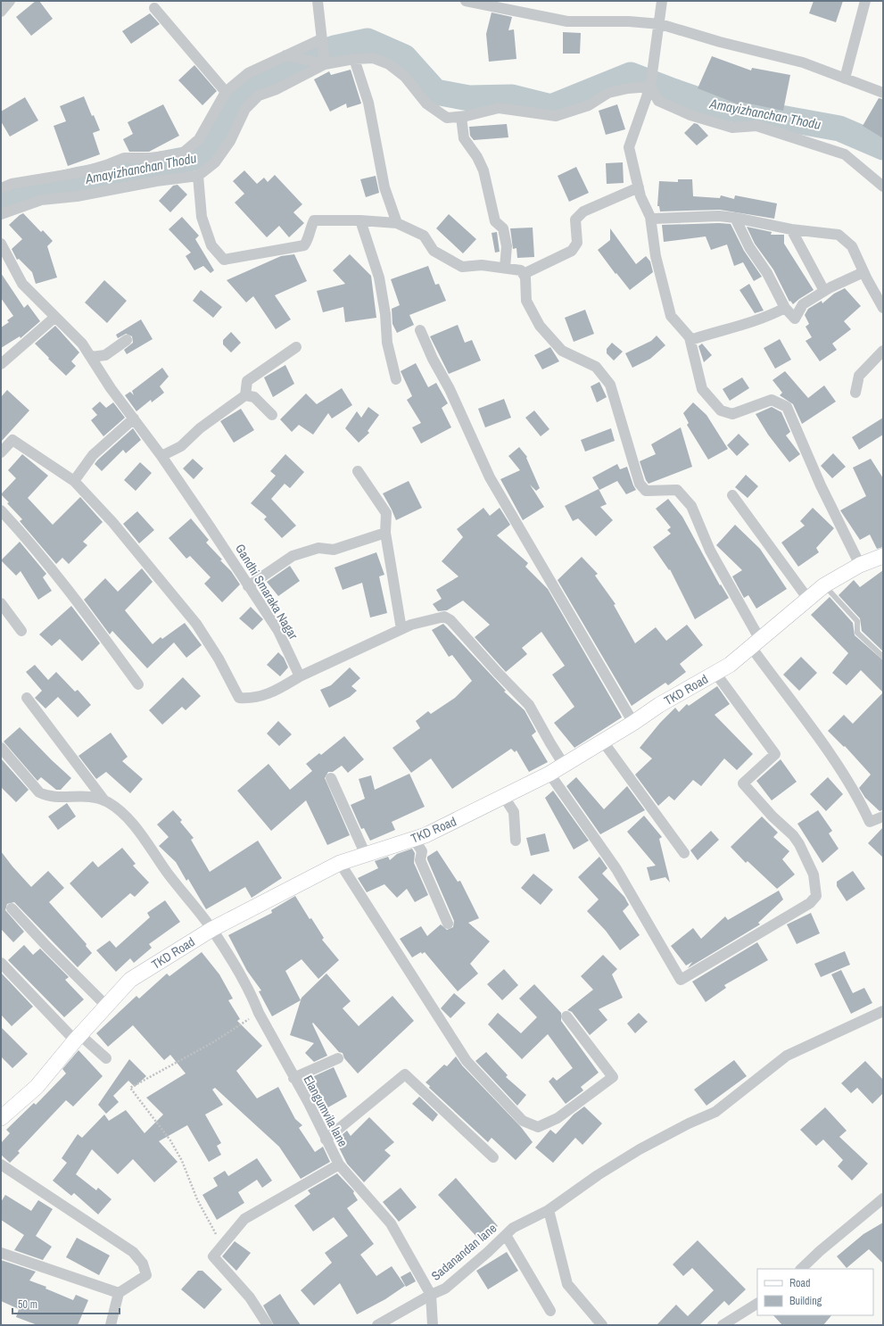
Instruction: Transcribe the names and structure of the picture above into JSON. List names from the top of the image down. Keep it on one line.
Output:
{"streets":{"street":["Gandhi Smaraka Nagar","TKD Road","Elangumvila lane","Sadanandan lane"]},"crossings":[["TKD Road","Elangumvila lane"],["Elangumvila lane","Sadanandan lane"]],"water":["Amayizhanchan Thodu"],"legend":["Road","Building"],"scale_bar":"50 m"}
